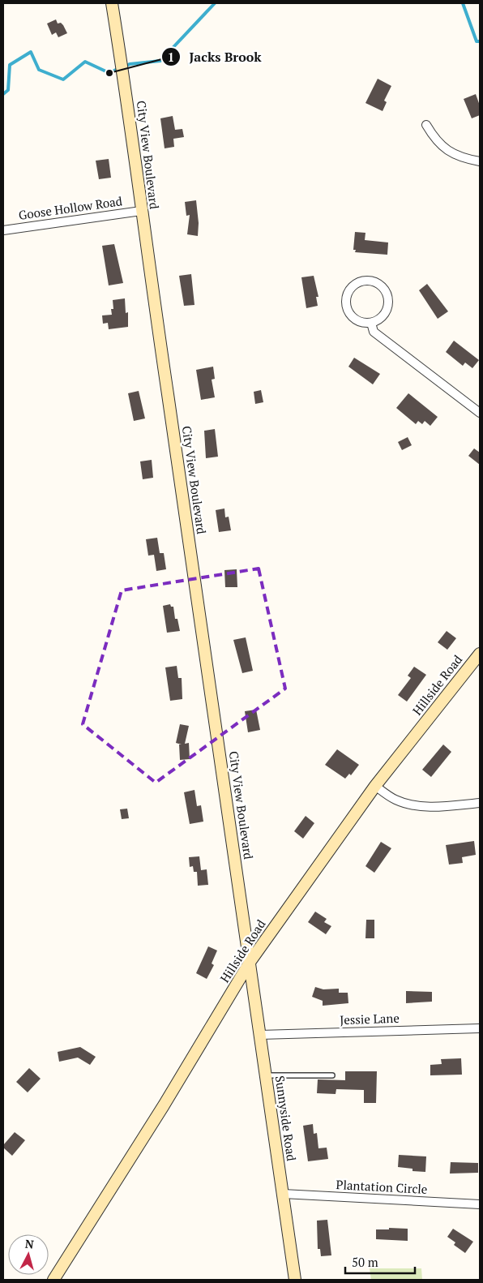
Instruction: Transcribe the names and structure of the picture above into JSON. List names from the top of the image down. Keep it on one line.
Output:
{"streets":{"street":["City View Boulevard","Goose Hollow Road","Hillside Road","Jessie Lane","Sunnyside Road","Plantation Circle"]},"crossings":[["City View Boulevard","Goose Hollow Road"],["City View Boulevard","Hillside Road"],["City View Boulevard","Sunnyside Road"],["Hillside Road","Sunnyside Road"],["Jessie Lane","Sunnyside Road"],["Sunnyside Road","Plantation Circle"]],"places":["Jacks Brook"],"scale_bar":"50 m","north":"top"}
